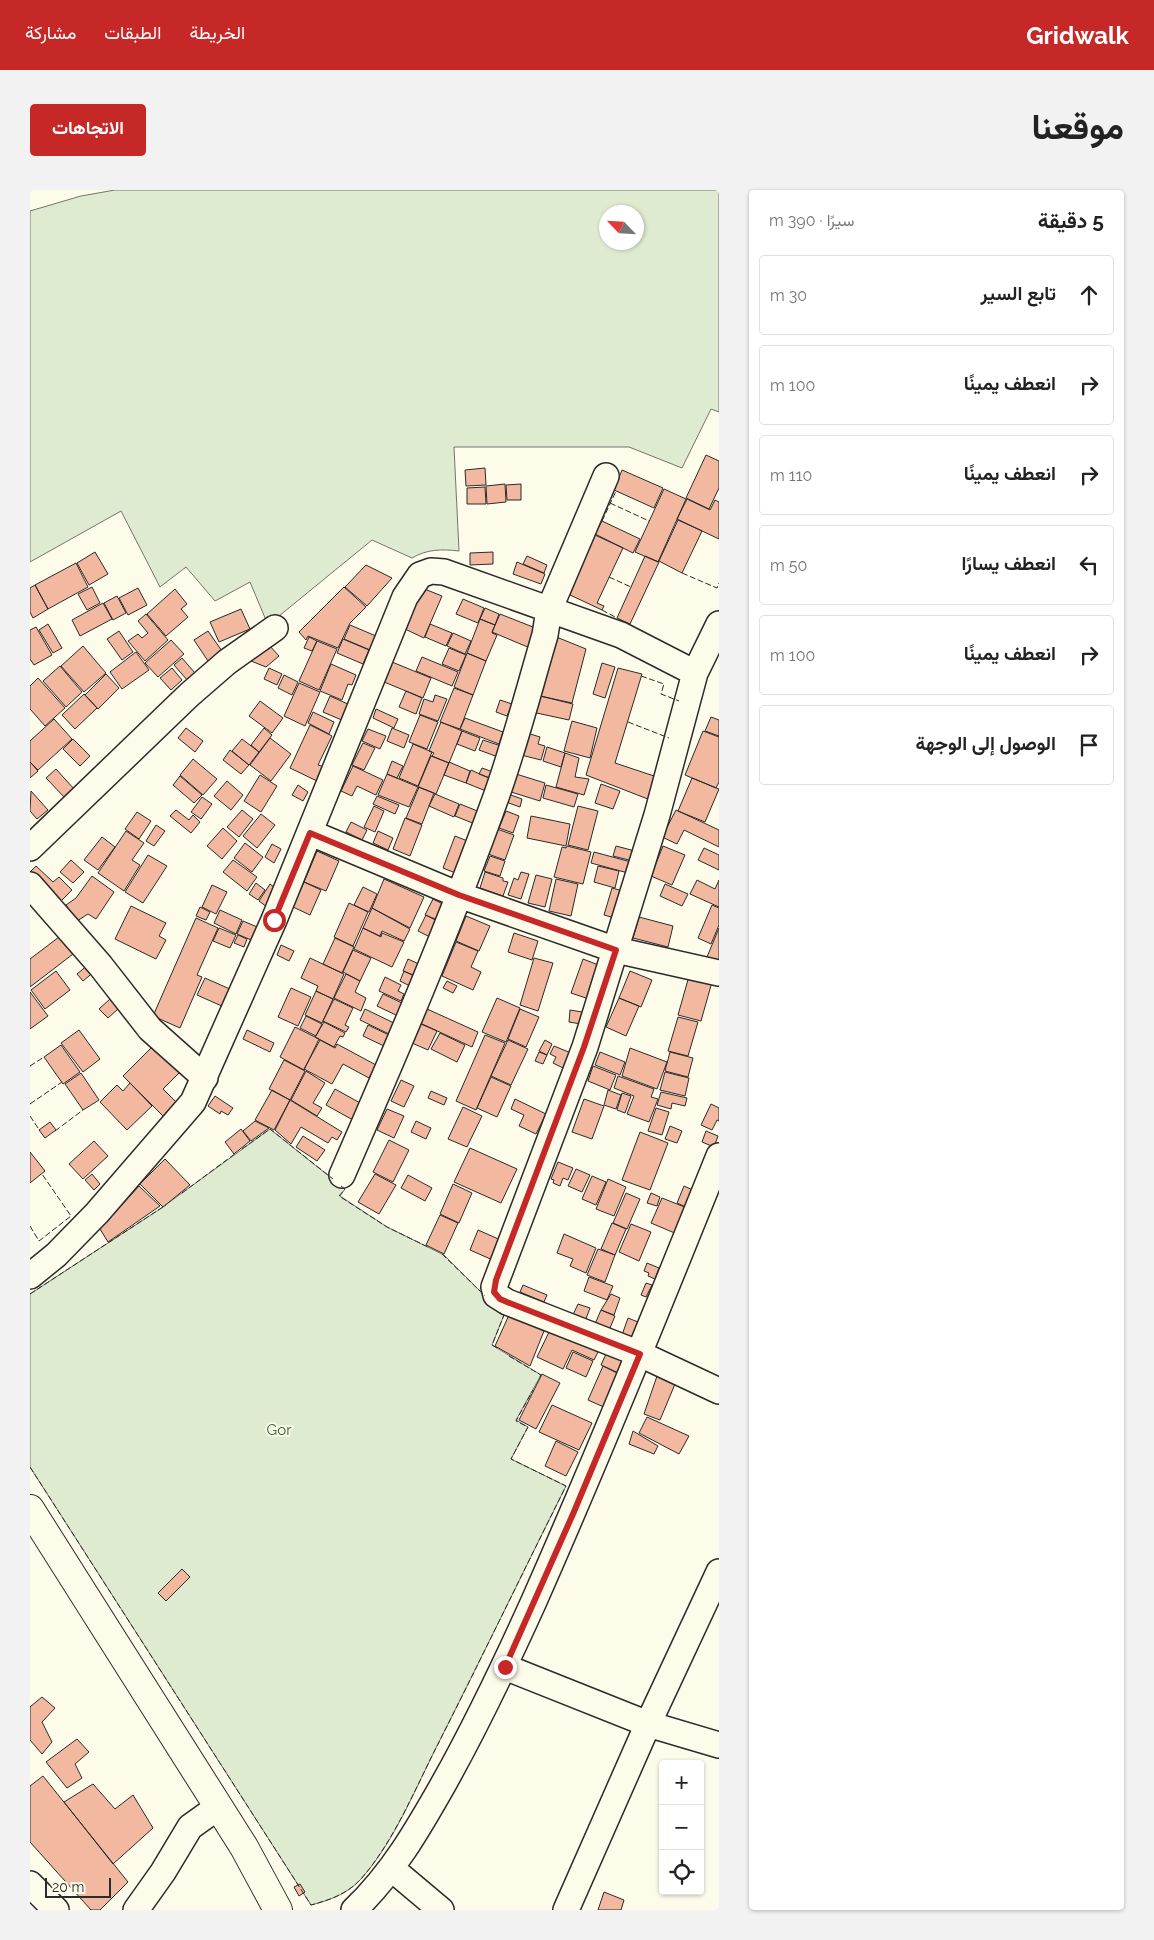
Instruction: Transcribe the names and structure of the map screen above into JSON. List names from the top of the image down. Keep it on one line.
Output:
{"parks":["Gor"],"scale_bar":"20 m","north":"top left","page":{"header":"Gridwalk","nav":["الخريطة","الطبقات","مشاركة"],"title":"موقعنا","buttons":"الاتجاهات","heading":["5 دقيقة","سيرًا · 390 m"],"list":[["تابع السير","30 m"],["انعطف يمينًا","100 m"],["انعطف يمينًا","110 m"],["انعطف يسارًا","50 m"],["انعطف يمينًا","100 m"],"الوصول إلى الوجهة"],"map_buttons":["+","−"],"scale":"20 m"}}
